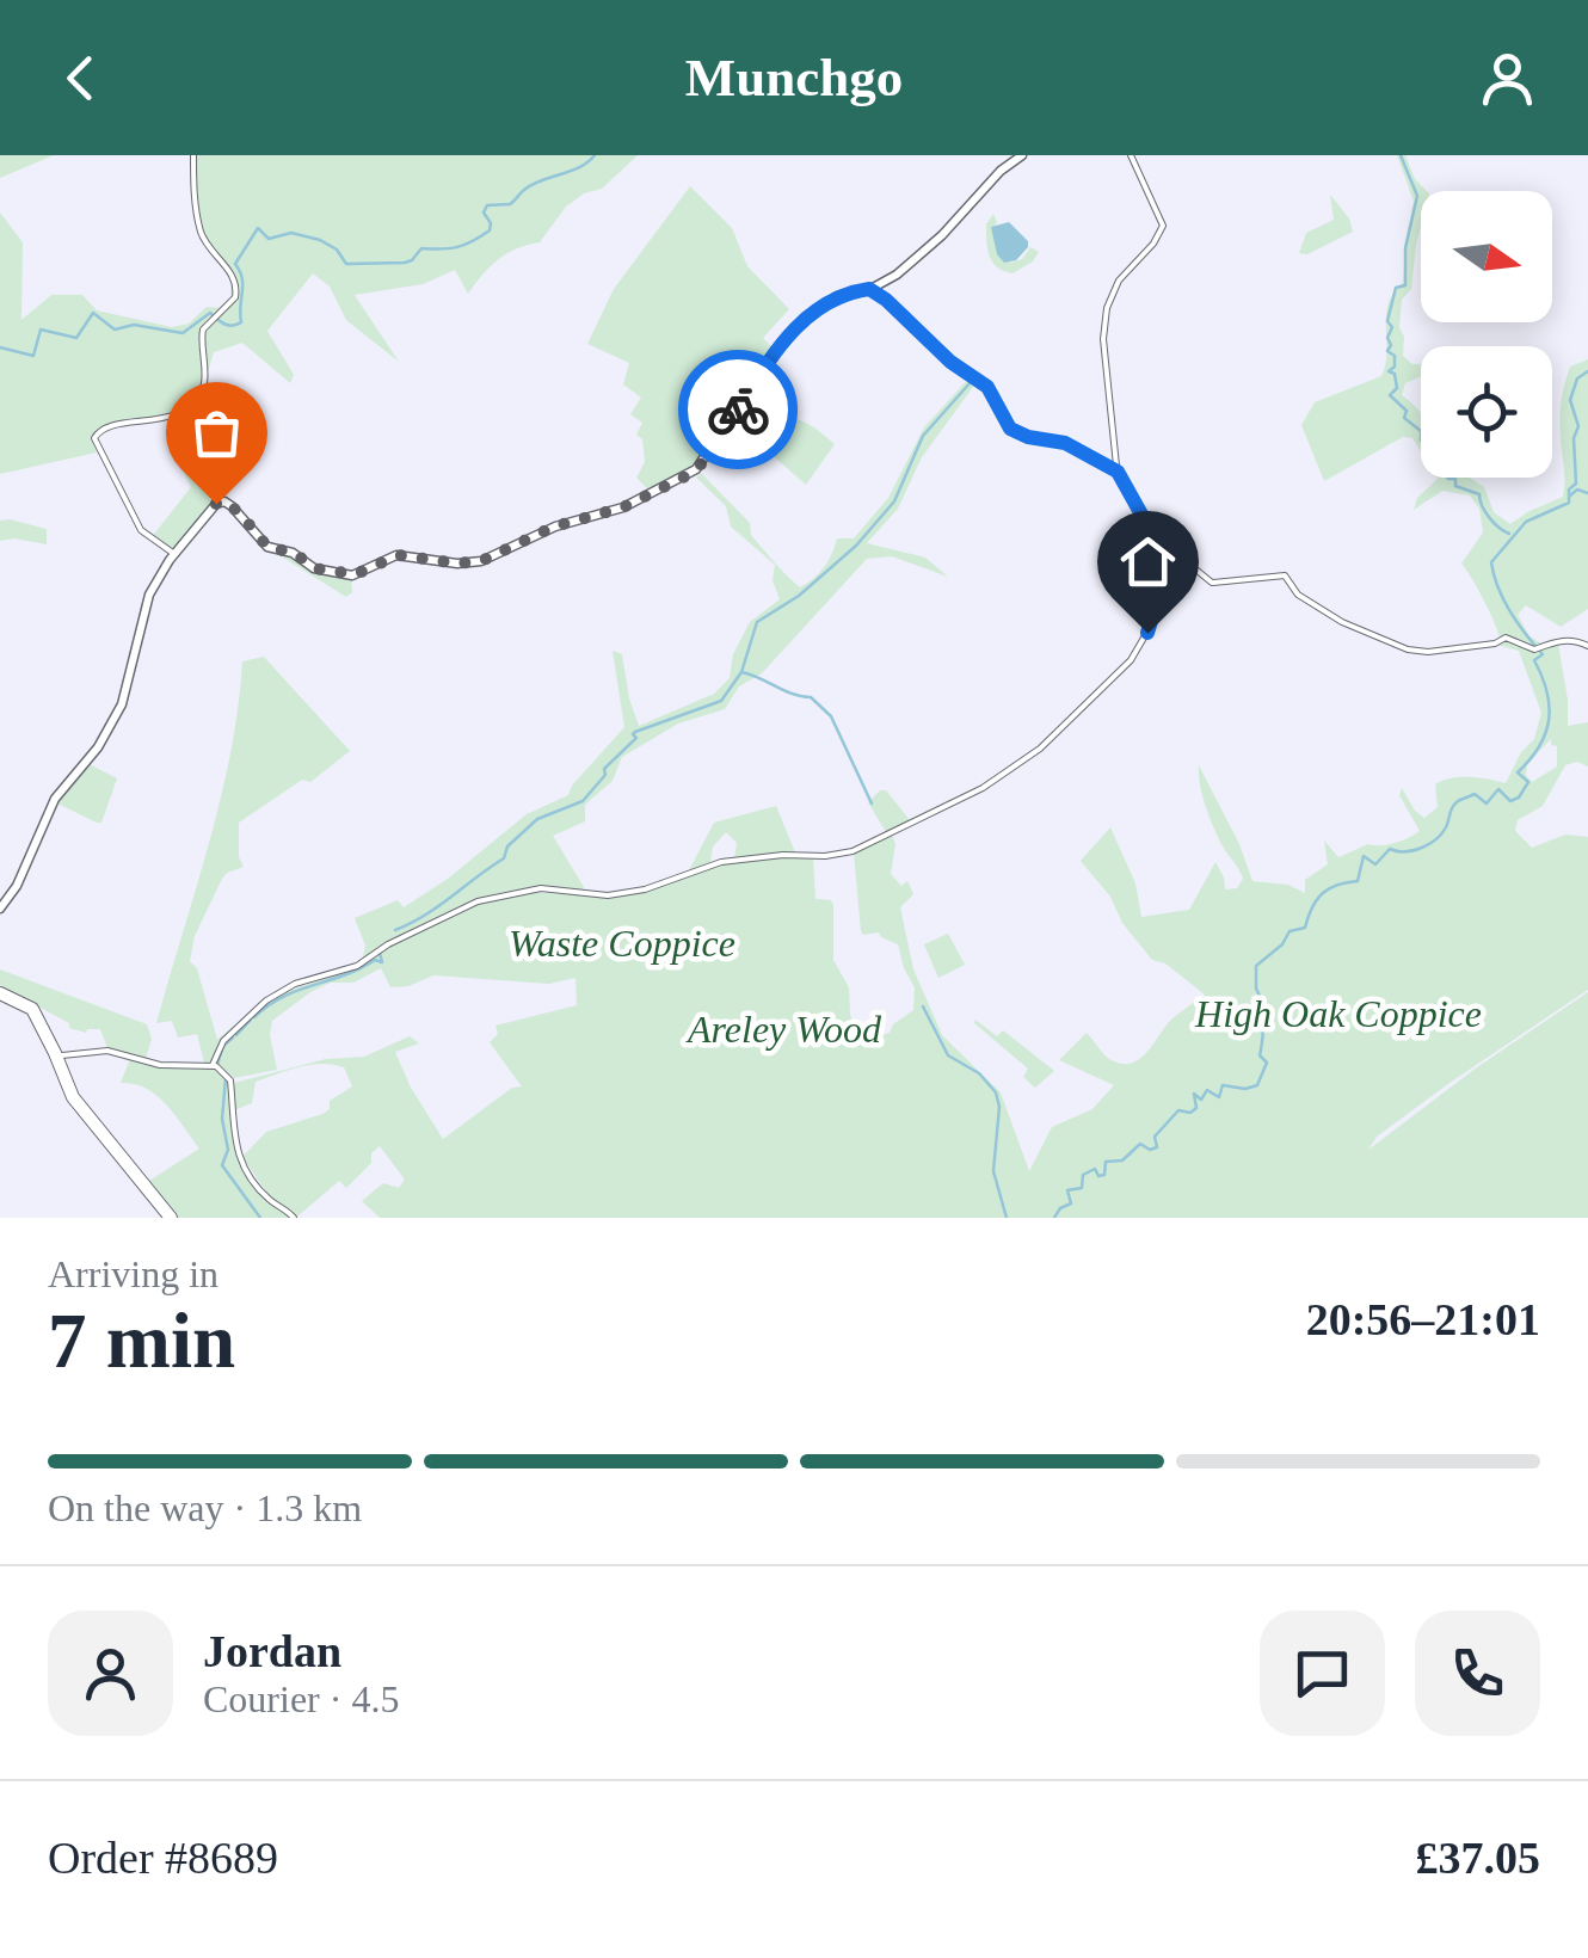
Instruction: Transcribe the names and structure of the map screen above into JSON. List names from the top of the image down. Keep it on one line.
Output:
{"parks":["Waste Coppice","High Oak Coppice","Areley Wood"],"north":"right","page":{"header":"Munchgo","heading":["7 min","Arriving in","20:56–21:01"],"panel":["Jordan","Courier · 4.5","Order #8689","£37.05"],"bar":"On the way · 1.3 km"}}
